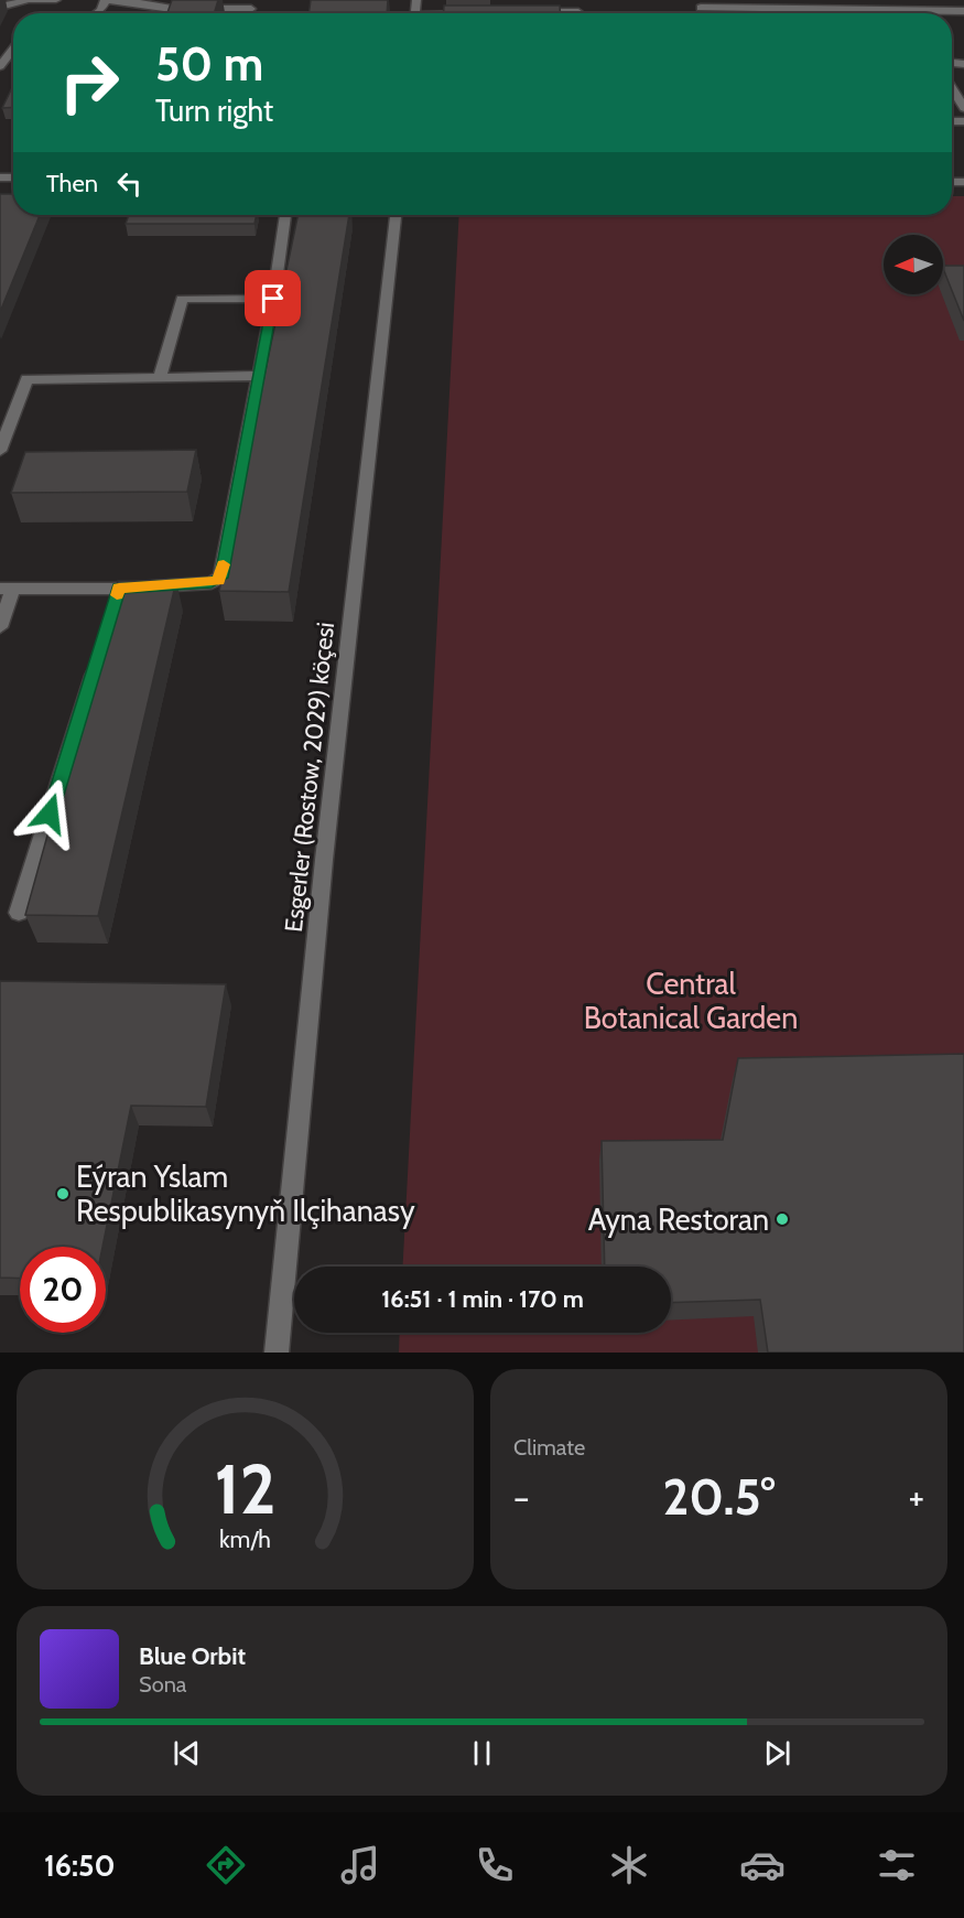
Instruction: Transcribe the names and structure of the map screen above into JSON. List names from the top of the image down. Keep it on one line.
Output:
{"streets":{"street":["Esgerler (Rostow, 2029) köçesi"]},"parks":["Central Botanical Garden"],"places":["Eýran Yslam Respublikasynyň Ilçihanasy","Ayna Restoran"],"north":"left","page":{"turn":["50 m","Turn right"],"then":"Then","limit":"20","trip":"16:51 · 1 min · 170 m","tile":"Climate","heat":["−","20.5°","+"],"song":["Blue Orbit","Sona"],"tabs":"16:50","gauge":["12","km/h"]}}
